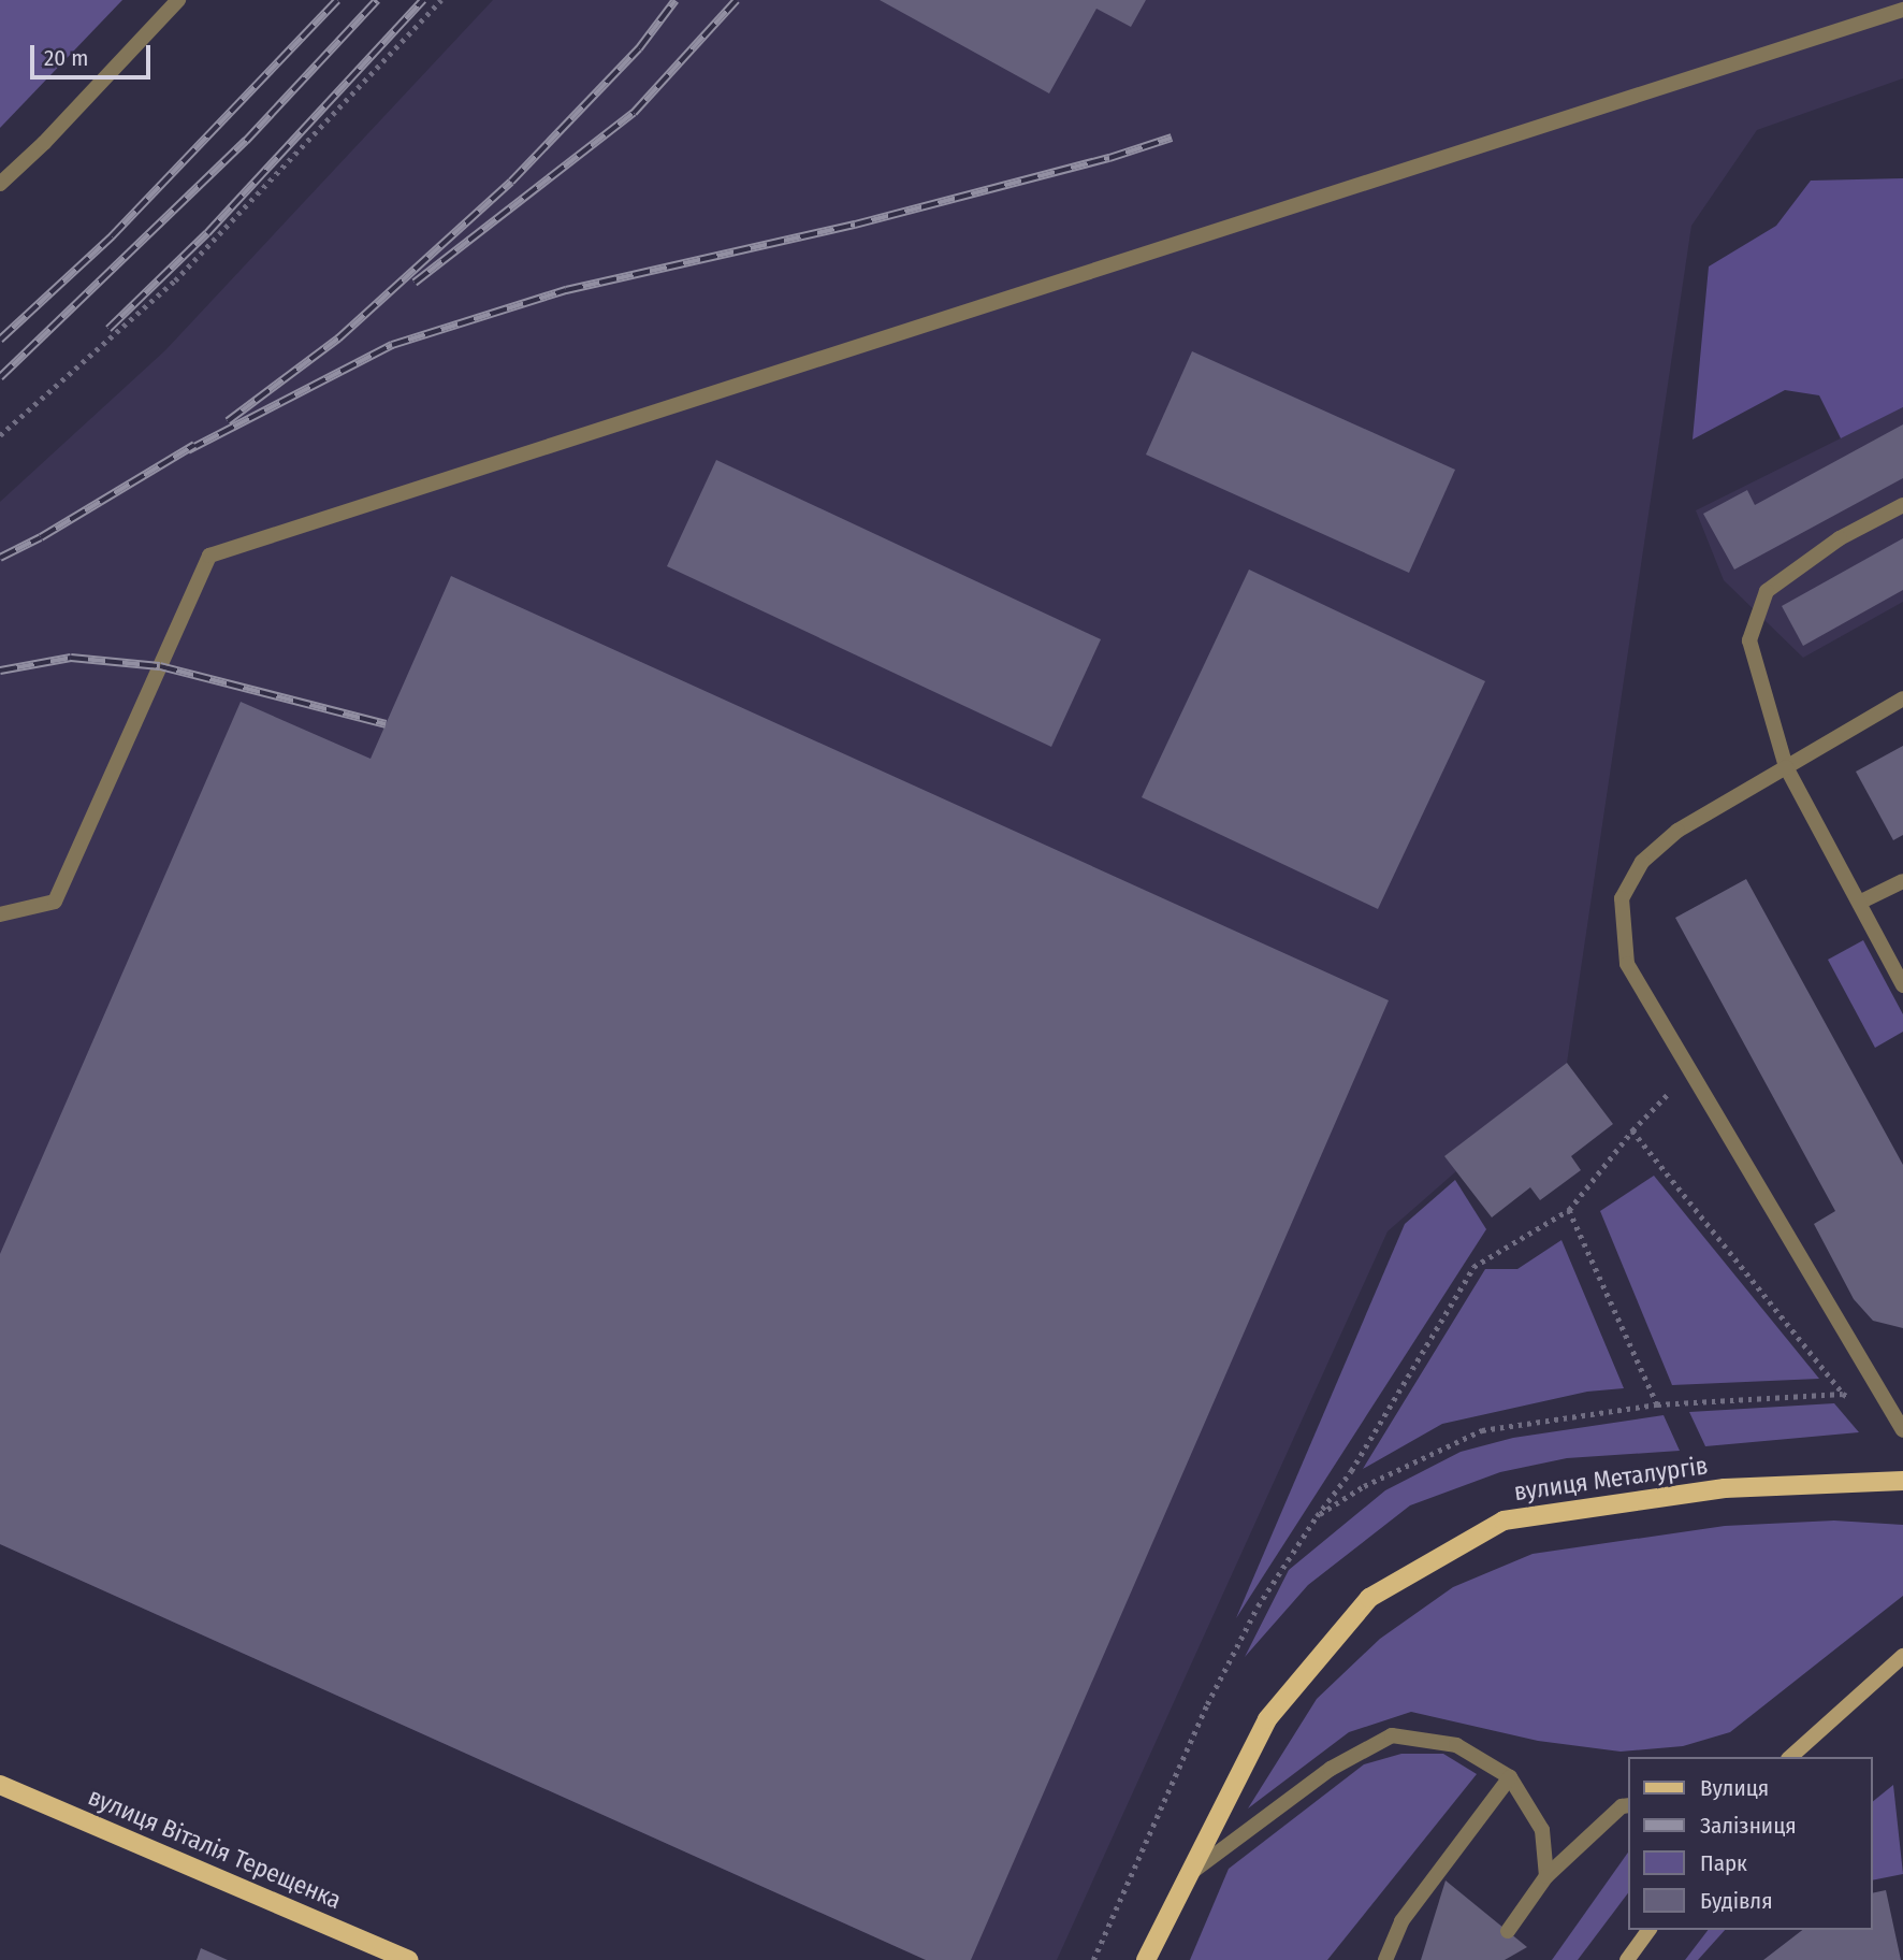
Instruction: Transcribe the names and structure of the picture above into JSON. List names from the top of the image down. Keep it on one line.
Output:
{"streets":{"main road":["вулиця Металургів","вулиця Віталія Терещенка"]},"legend":["Вулиця","Залізниця","Парк","Будівля"],"scale_bar":"20 m"}
